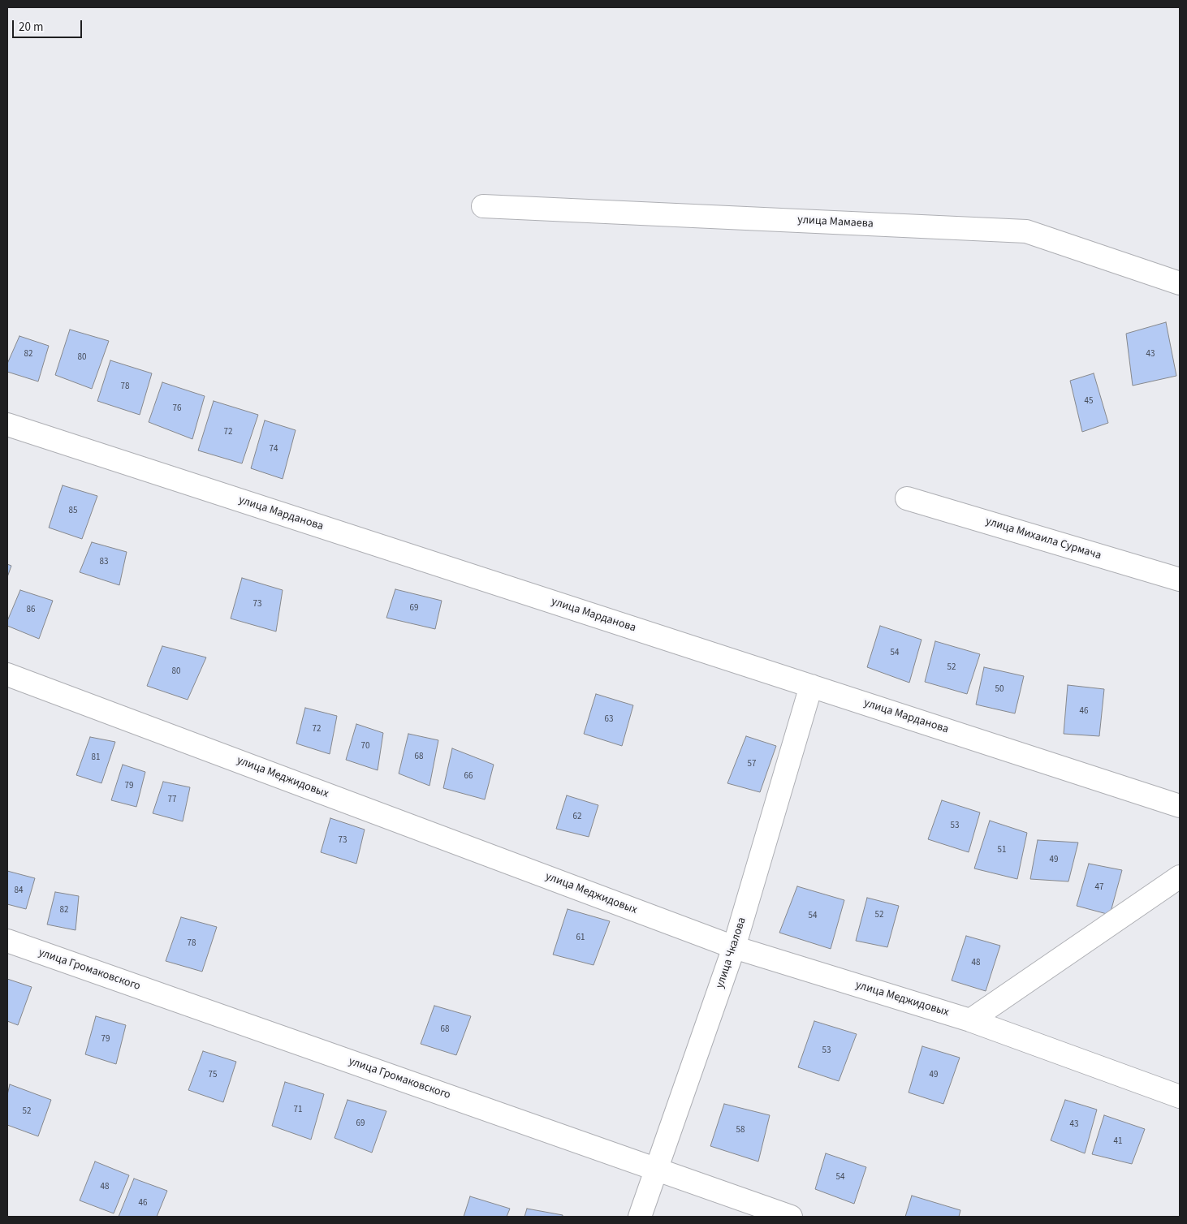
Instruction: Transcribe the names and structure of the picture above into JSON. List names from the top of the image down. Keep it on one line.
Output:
{"streets":{"street":["улица Мамаева","улица Марданова","улица Михаила Сурмача","улица Меджидовых","улица Чкалова","улица Громаковского"]},"crossings":[["улица Марданова","улица Чкалова"],["улица Меджидовых","улица Чкалова"],["улица Чкалова","улица Громаковского"]],"house_numbers":["82","43","80","78","45","76","72","74","85","83","73","69","86","54","52","80","50","46","63","72","70","68","81","57","66","79","77","62","53","73","51","49","47","84","82","52","54","61","78","48","68","79","53","75","49","71","52","69","43","58","41","54","48","46"],"scale_bar":"20 m"}
